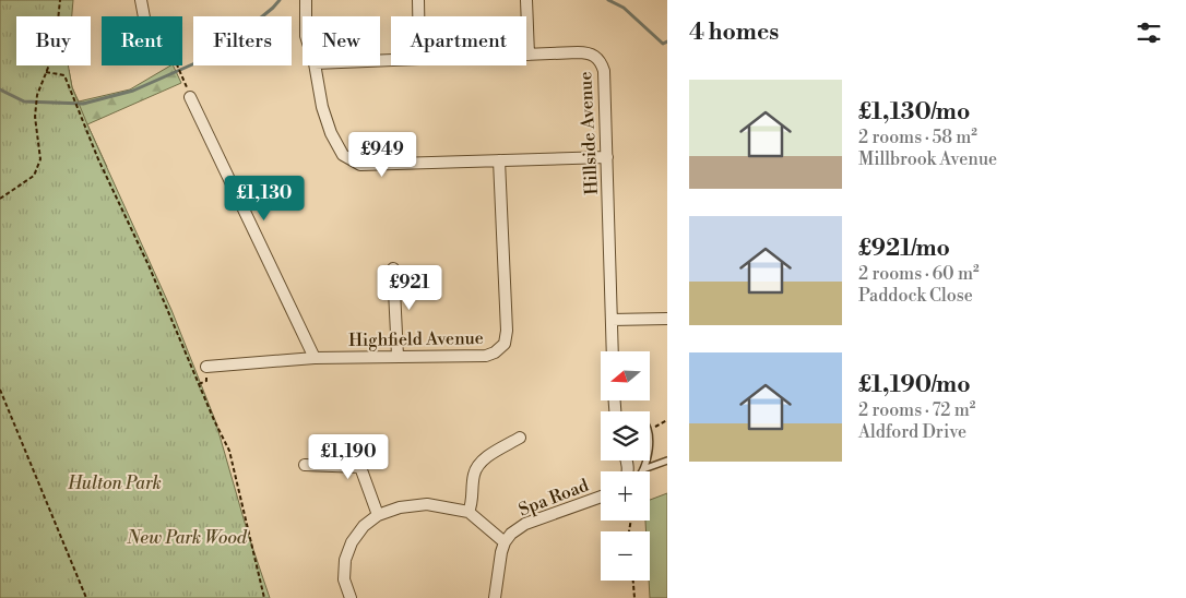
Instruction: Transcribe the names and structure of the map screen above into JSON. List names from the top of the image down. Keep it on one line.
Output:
{"streets":{"street":["Hillside Avenue","Highfield Avenue","Spa Road"]},"parks":["Hulton Park","New Park Wood"],"north":"left","page":{"heading":"4 homes","chip":["Buy","Rent","Filters","New","Apartment"],"list":[{"name":"£1,130/mo","note":"2 rooms · 58 m² · Millbrook Avenue"},{"name":"£921/mo","note":"2 rooms · 60 m² · Paddock Close"},{"name":"£1,190/mo","note":"2 rooms · 72 m² · Aldford Drive"}],"price":["£949","£1,130","£921","£1,190"],"map_buttons":["+","−"]}}
